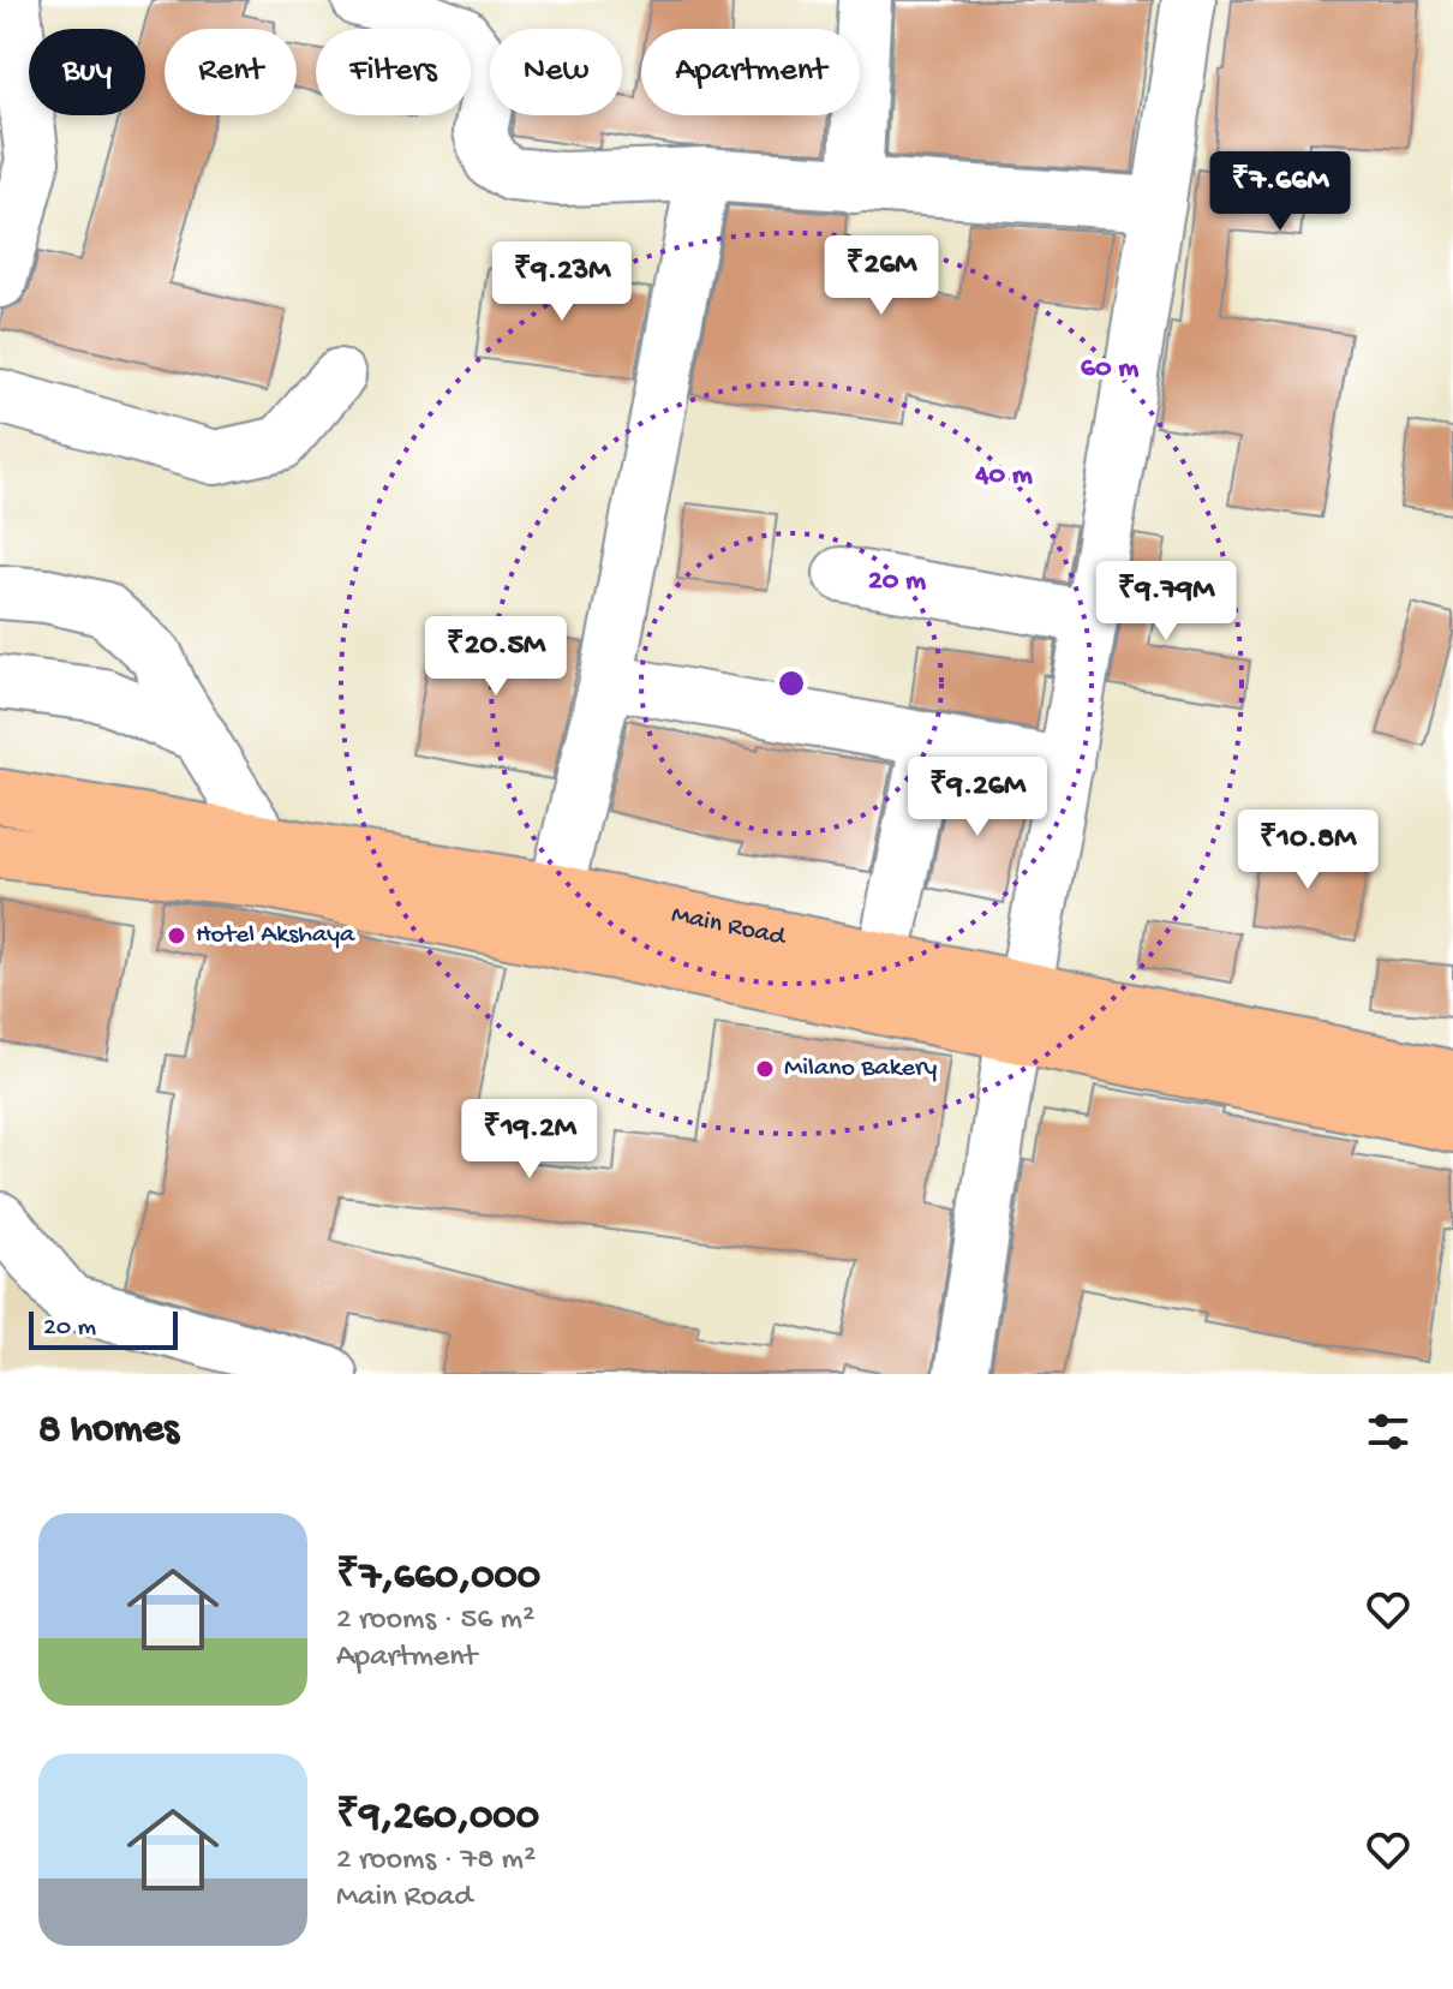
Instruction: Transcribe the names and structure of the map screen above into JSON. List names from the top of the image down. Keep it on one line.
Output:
{"streets":{"main road":["Main Road"]},"places":["Hotel Akshaya","Milano Bakery"],"scale_bar":"20 m","page":{"chip":["Buy","Rent","Filters","New","Apartment"],"price":["₹7.66M","₹26M","₹9.23M","₹9.79M","₹20.5M","₹9.26M","₹10.8M","₹19.2M"],"scale":"20 m","heading":"8 homes","list":[{"name":"₹7,660,000","note":"2 rooms · 56 m² · Apartment"},{"name":"₹9,260,000","note":"2 rooms · 78 m² · Main Road"}]},"rings":["60 m","40 m","20 m"]}
